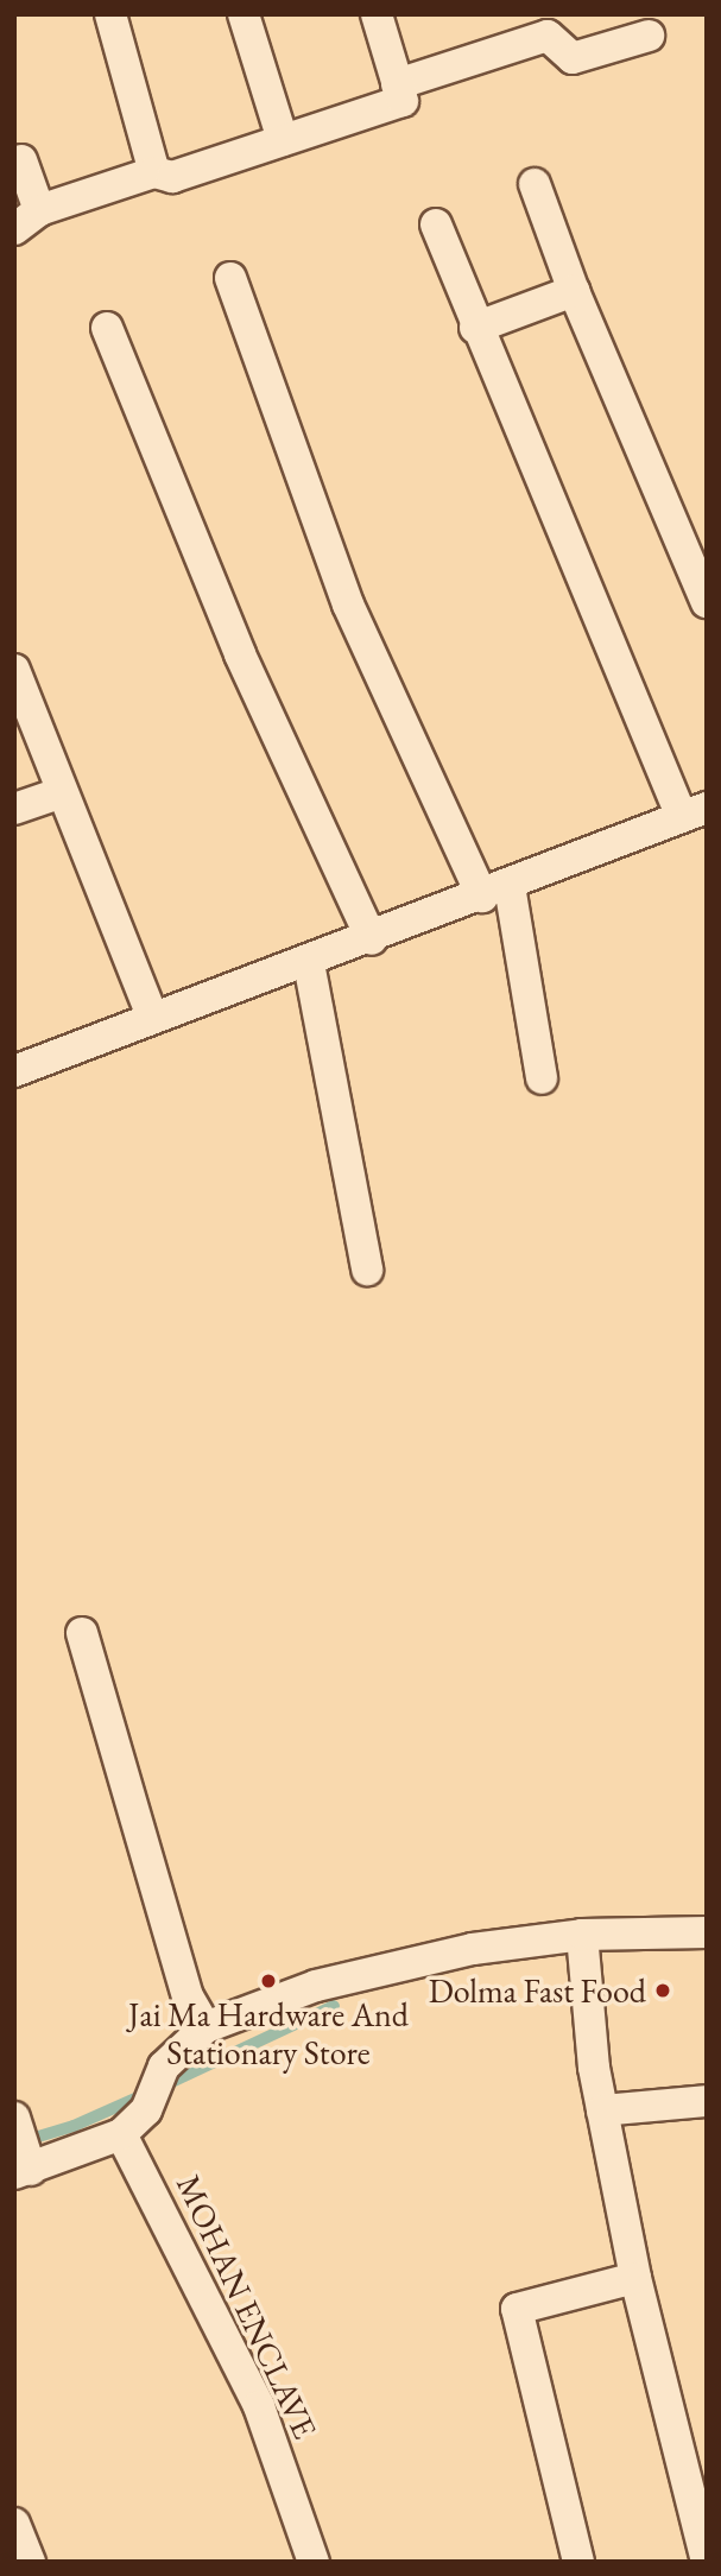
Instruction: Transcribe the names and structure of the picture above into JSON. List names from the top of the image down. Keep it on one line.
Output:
{"streets":{"street":["MOHAN ENCLAVE"]},"places":["Jai Ma Hardware And Stationary Store","Dolma Fast Food"]}
